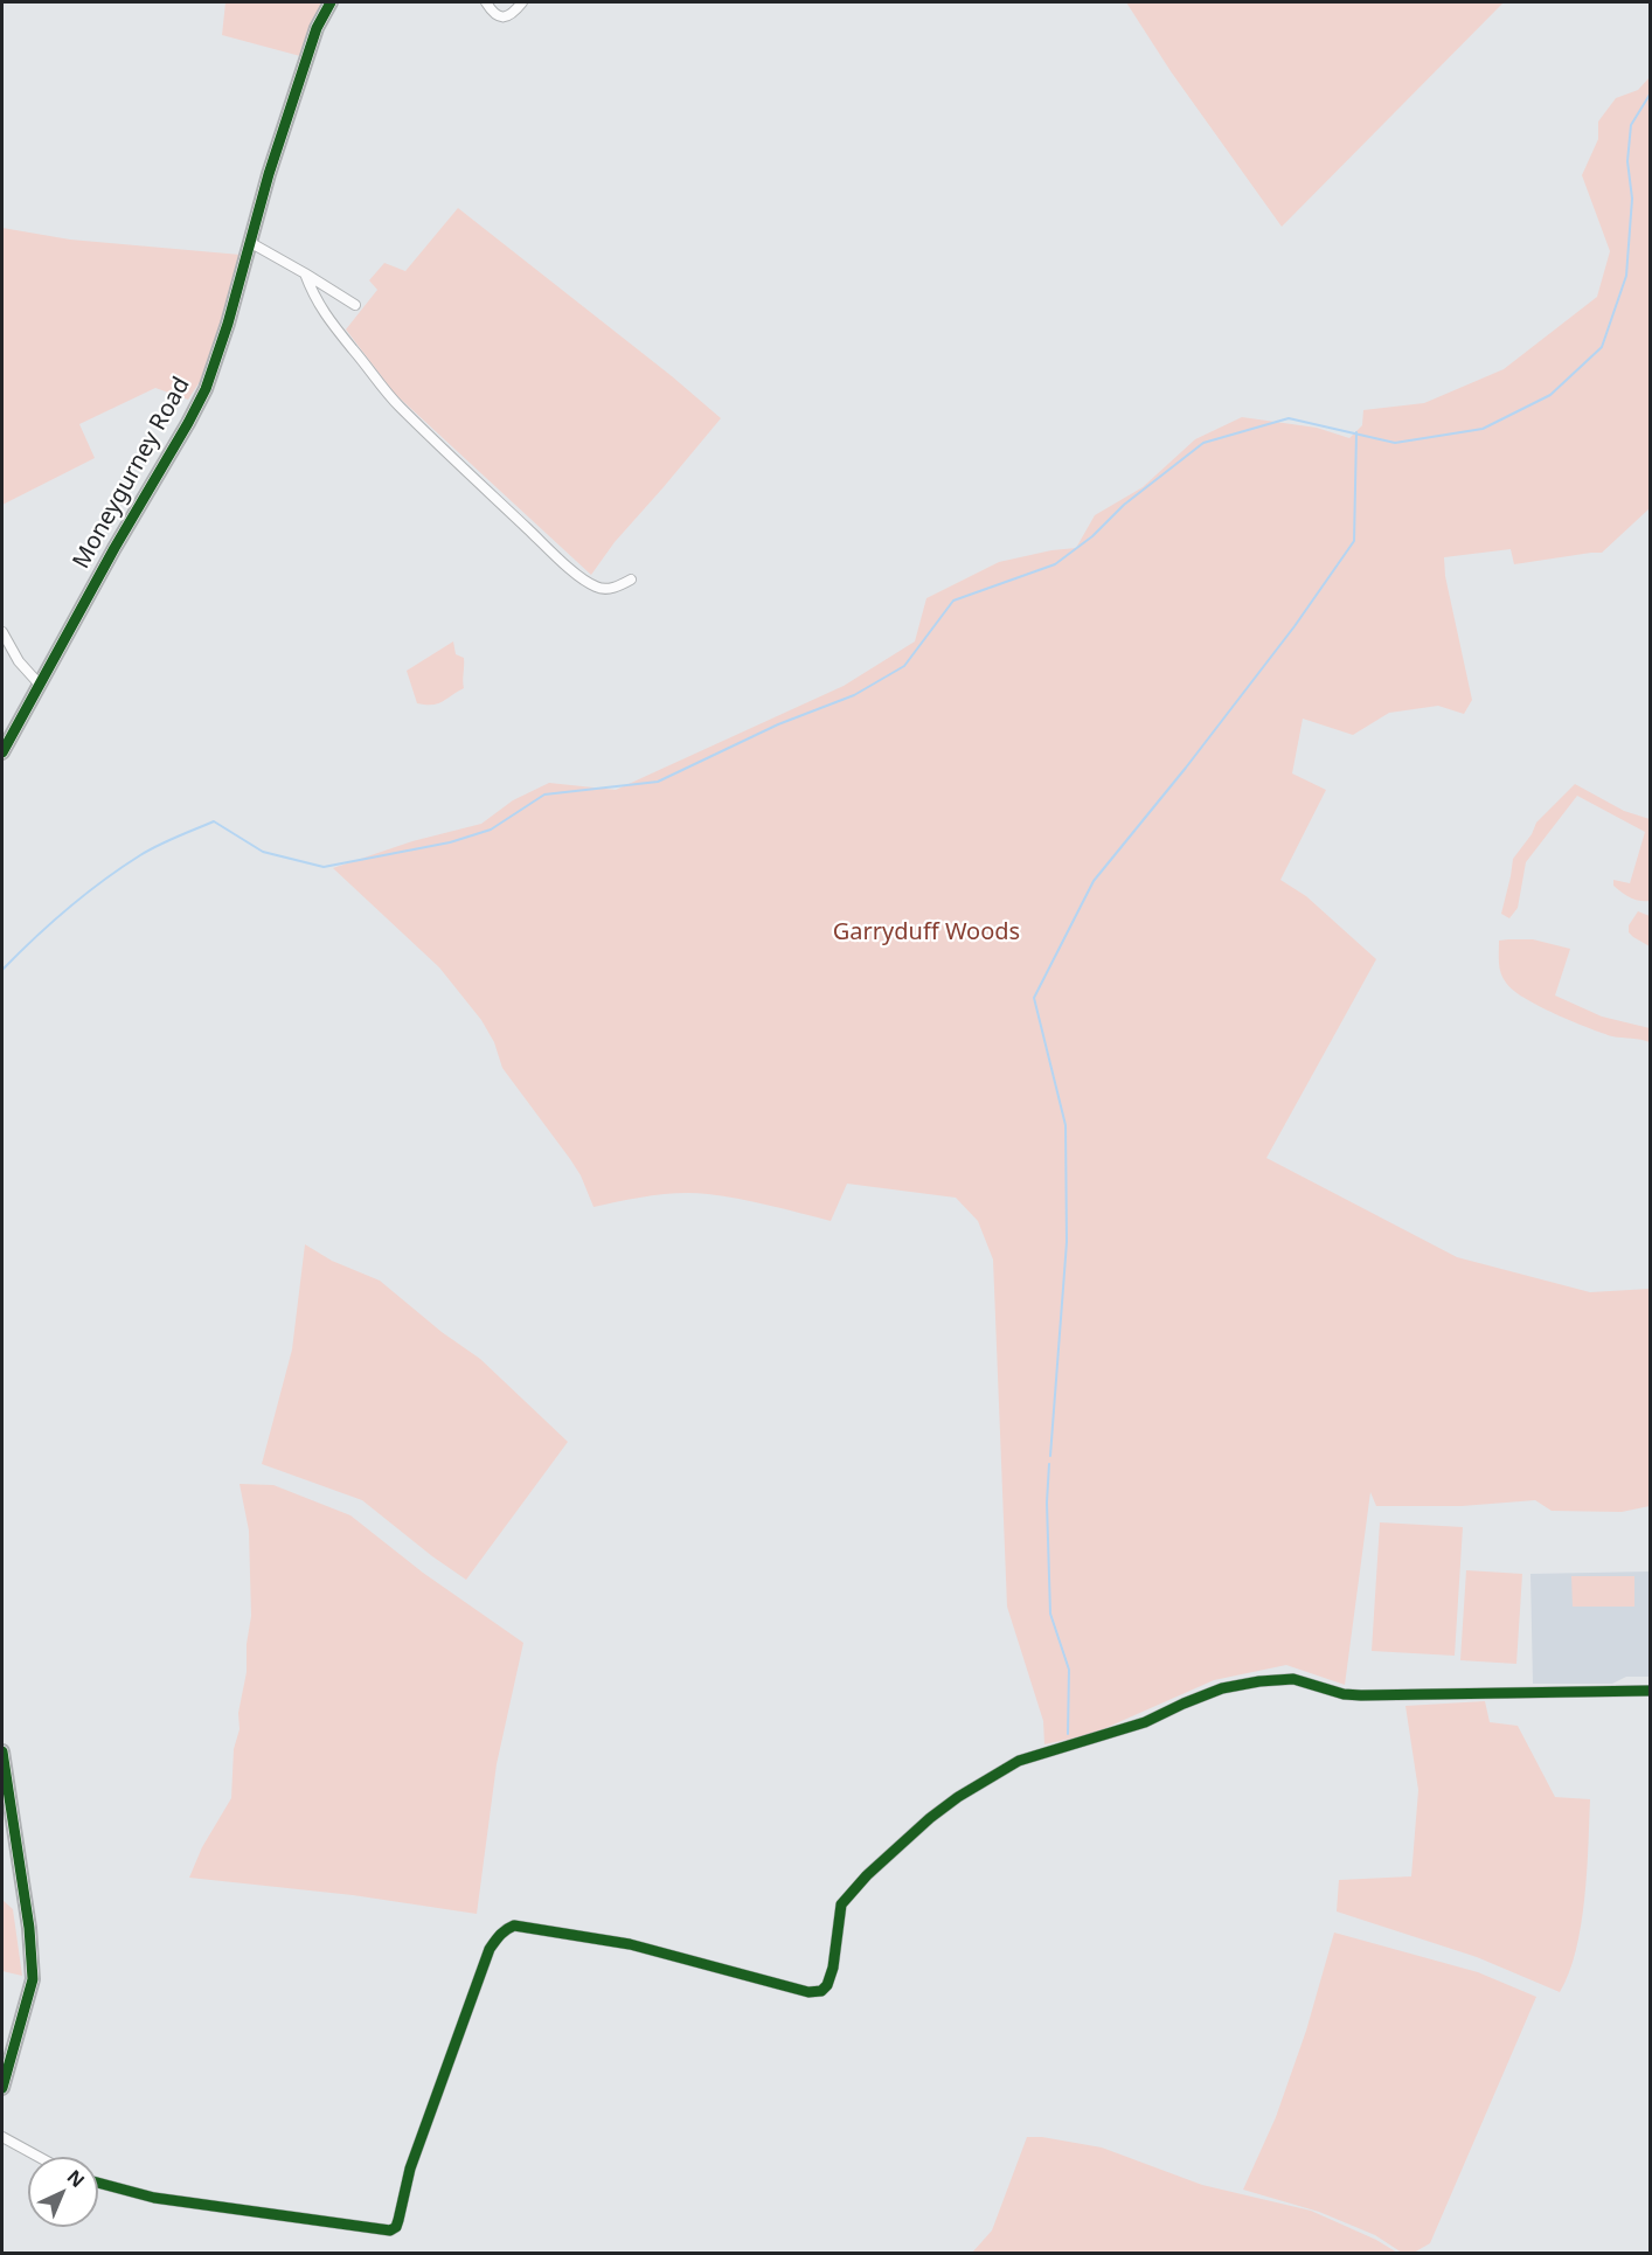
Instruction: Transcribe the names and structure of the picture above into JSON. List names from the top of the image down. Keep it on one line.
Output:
{"streets":{"street":["Moneygurney Road"]},"parks":["Garryduff Woods"],"north":"top right"}
